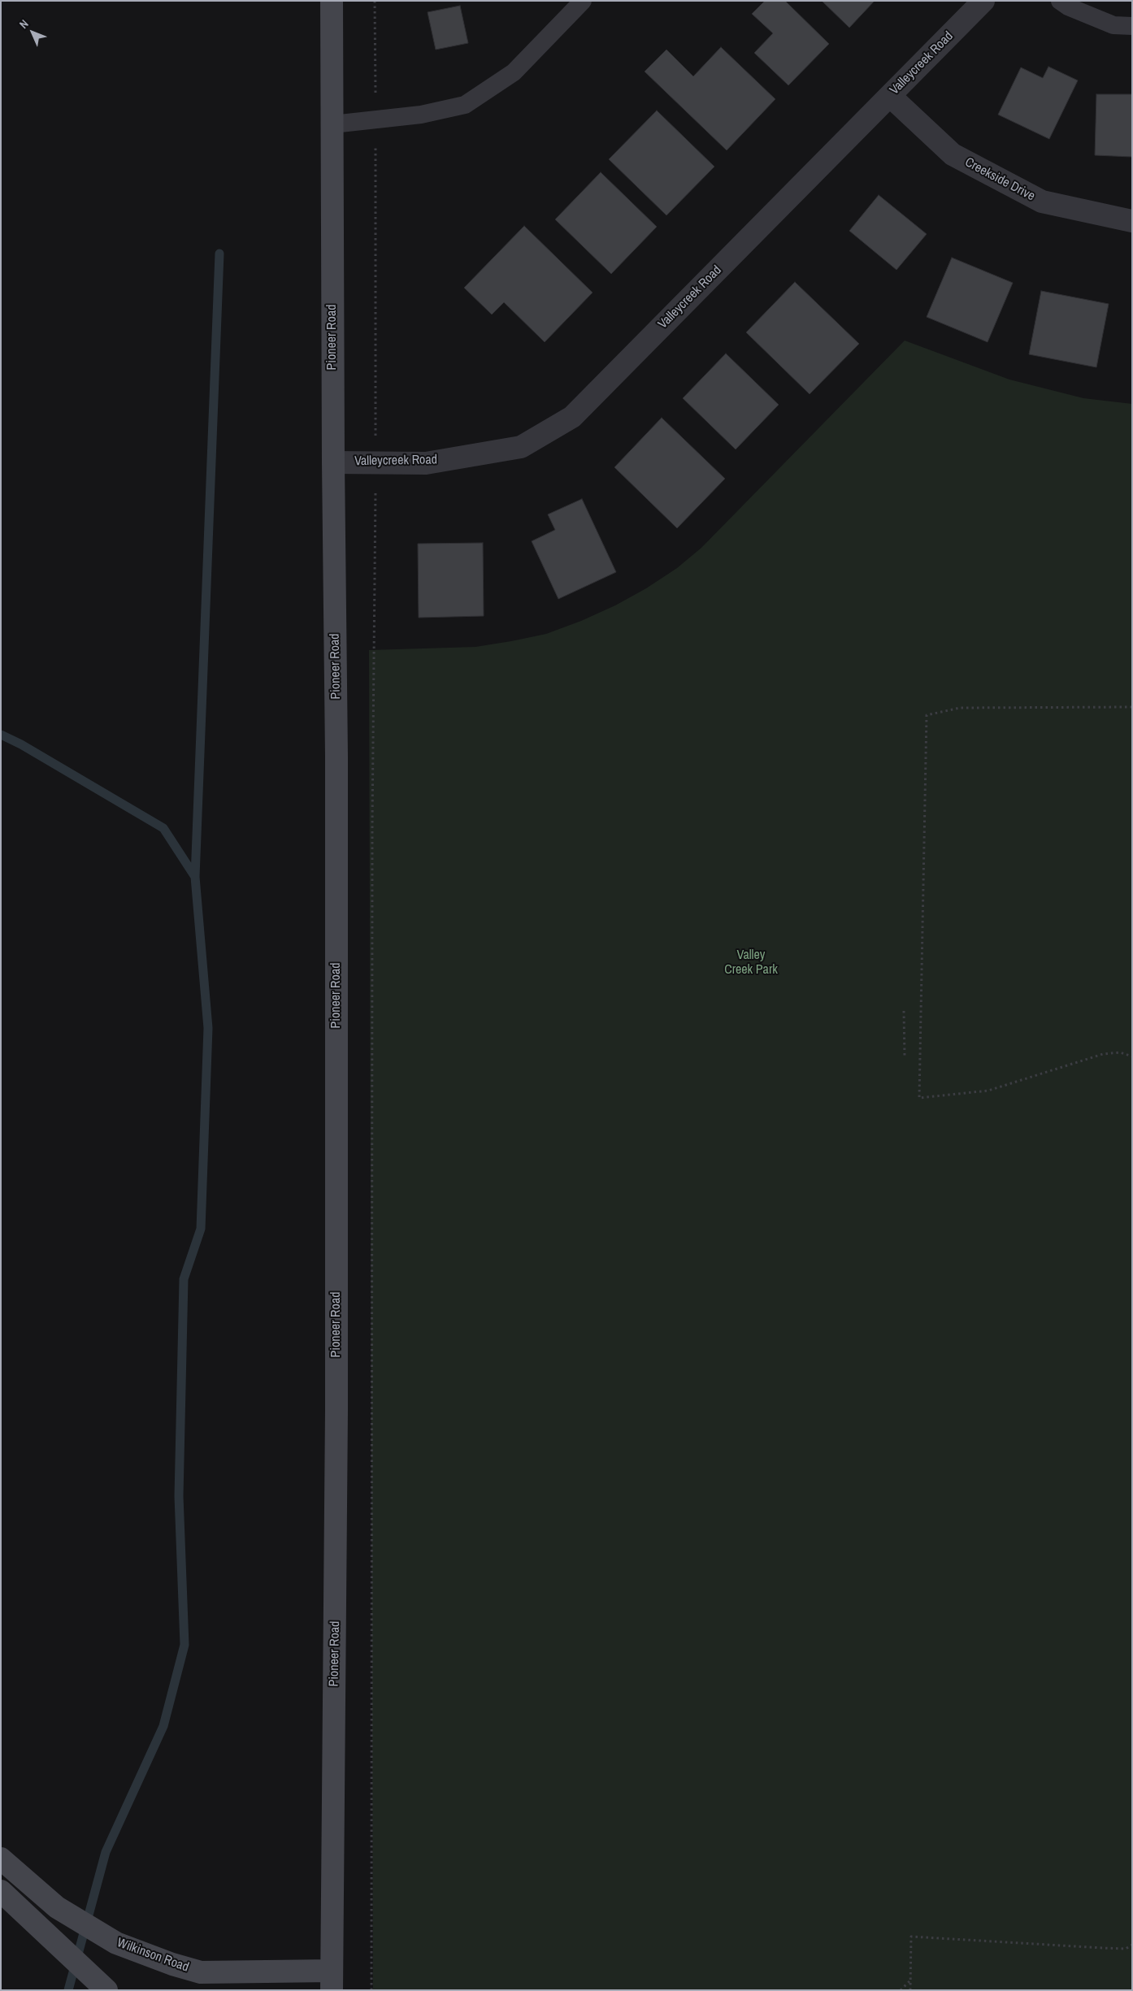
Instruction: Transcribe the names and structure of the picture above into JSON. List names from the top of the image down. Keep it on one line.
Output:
{"streets":{"main road":["Pioneer Road","Wilkinson Road"],"street":["Valleycreek Road","Creekside Drive"]},"crossings":[["Valleycreek Road","Creekside Drive"],["Valleycreek Road","Pioneer Road"],["Pioneer Road","Wilkinson Road"]],"parks":["Valley Creek Park"],"north":"top left"}
